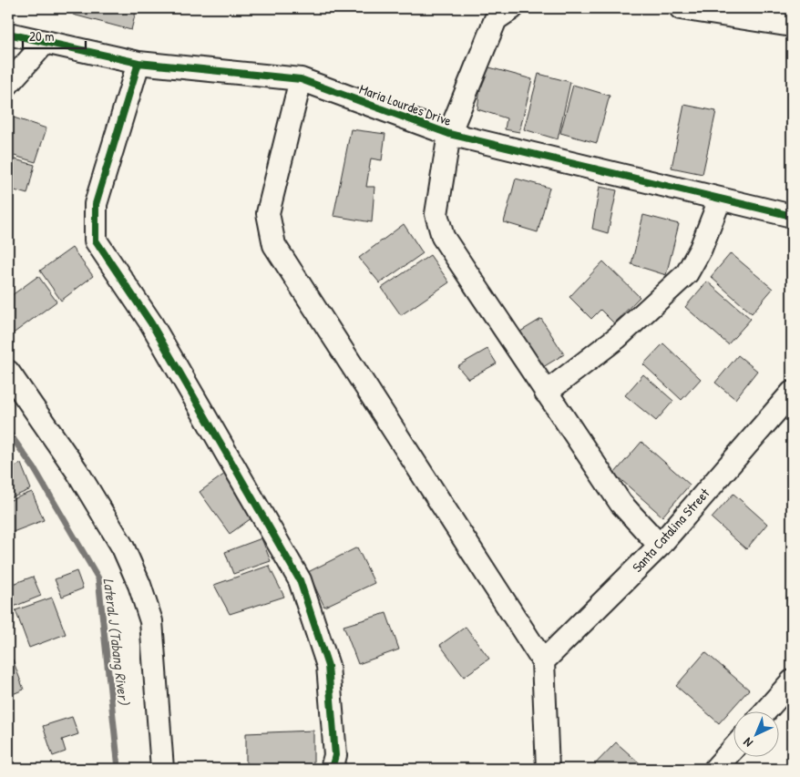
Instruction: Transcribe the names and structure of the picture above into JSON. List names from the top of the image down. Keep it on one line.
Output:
{"streets":{"street":["Maria Lourdes Drive","Santa Catalina Street"]},"water":["Lateral J (Tabang River)"],"scale_bar":"20 m","north":"bottom left"}
